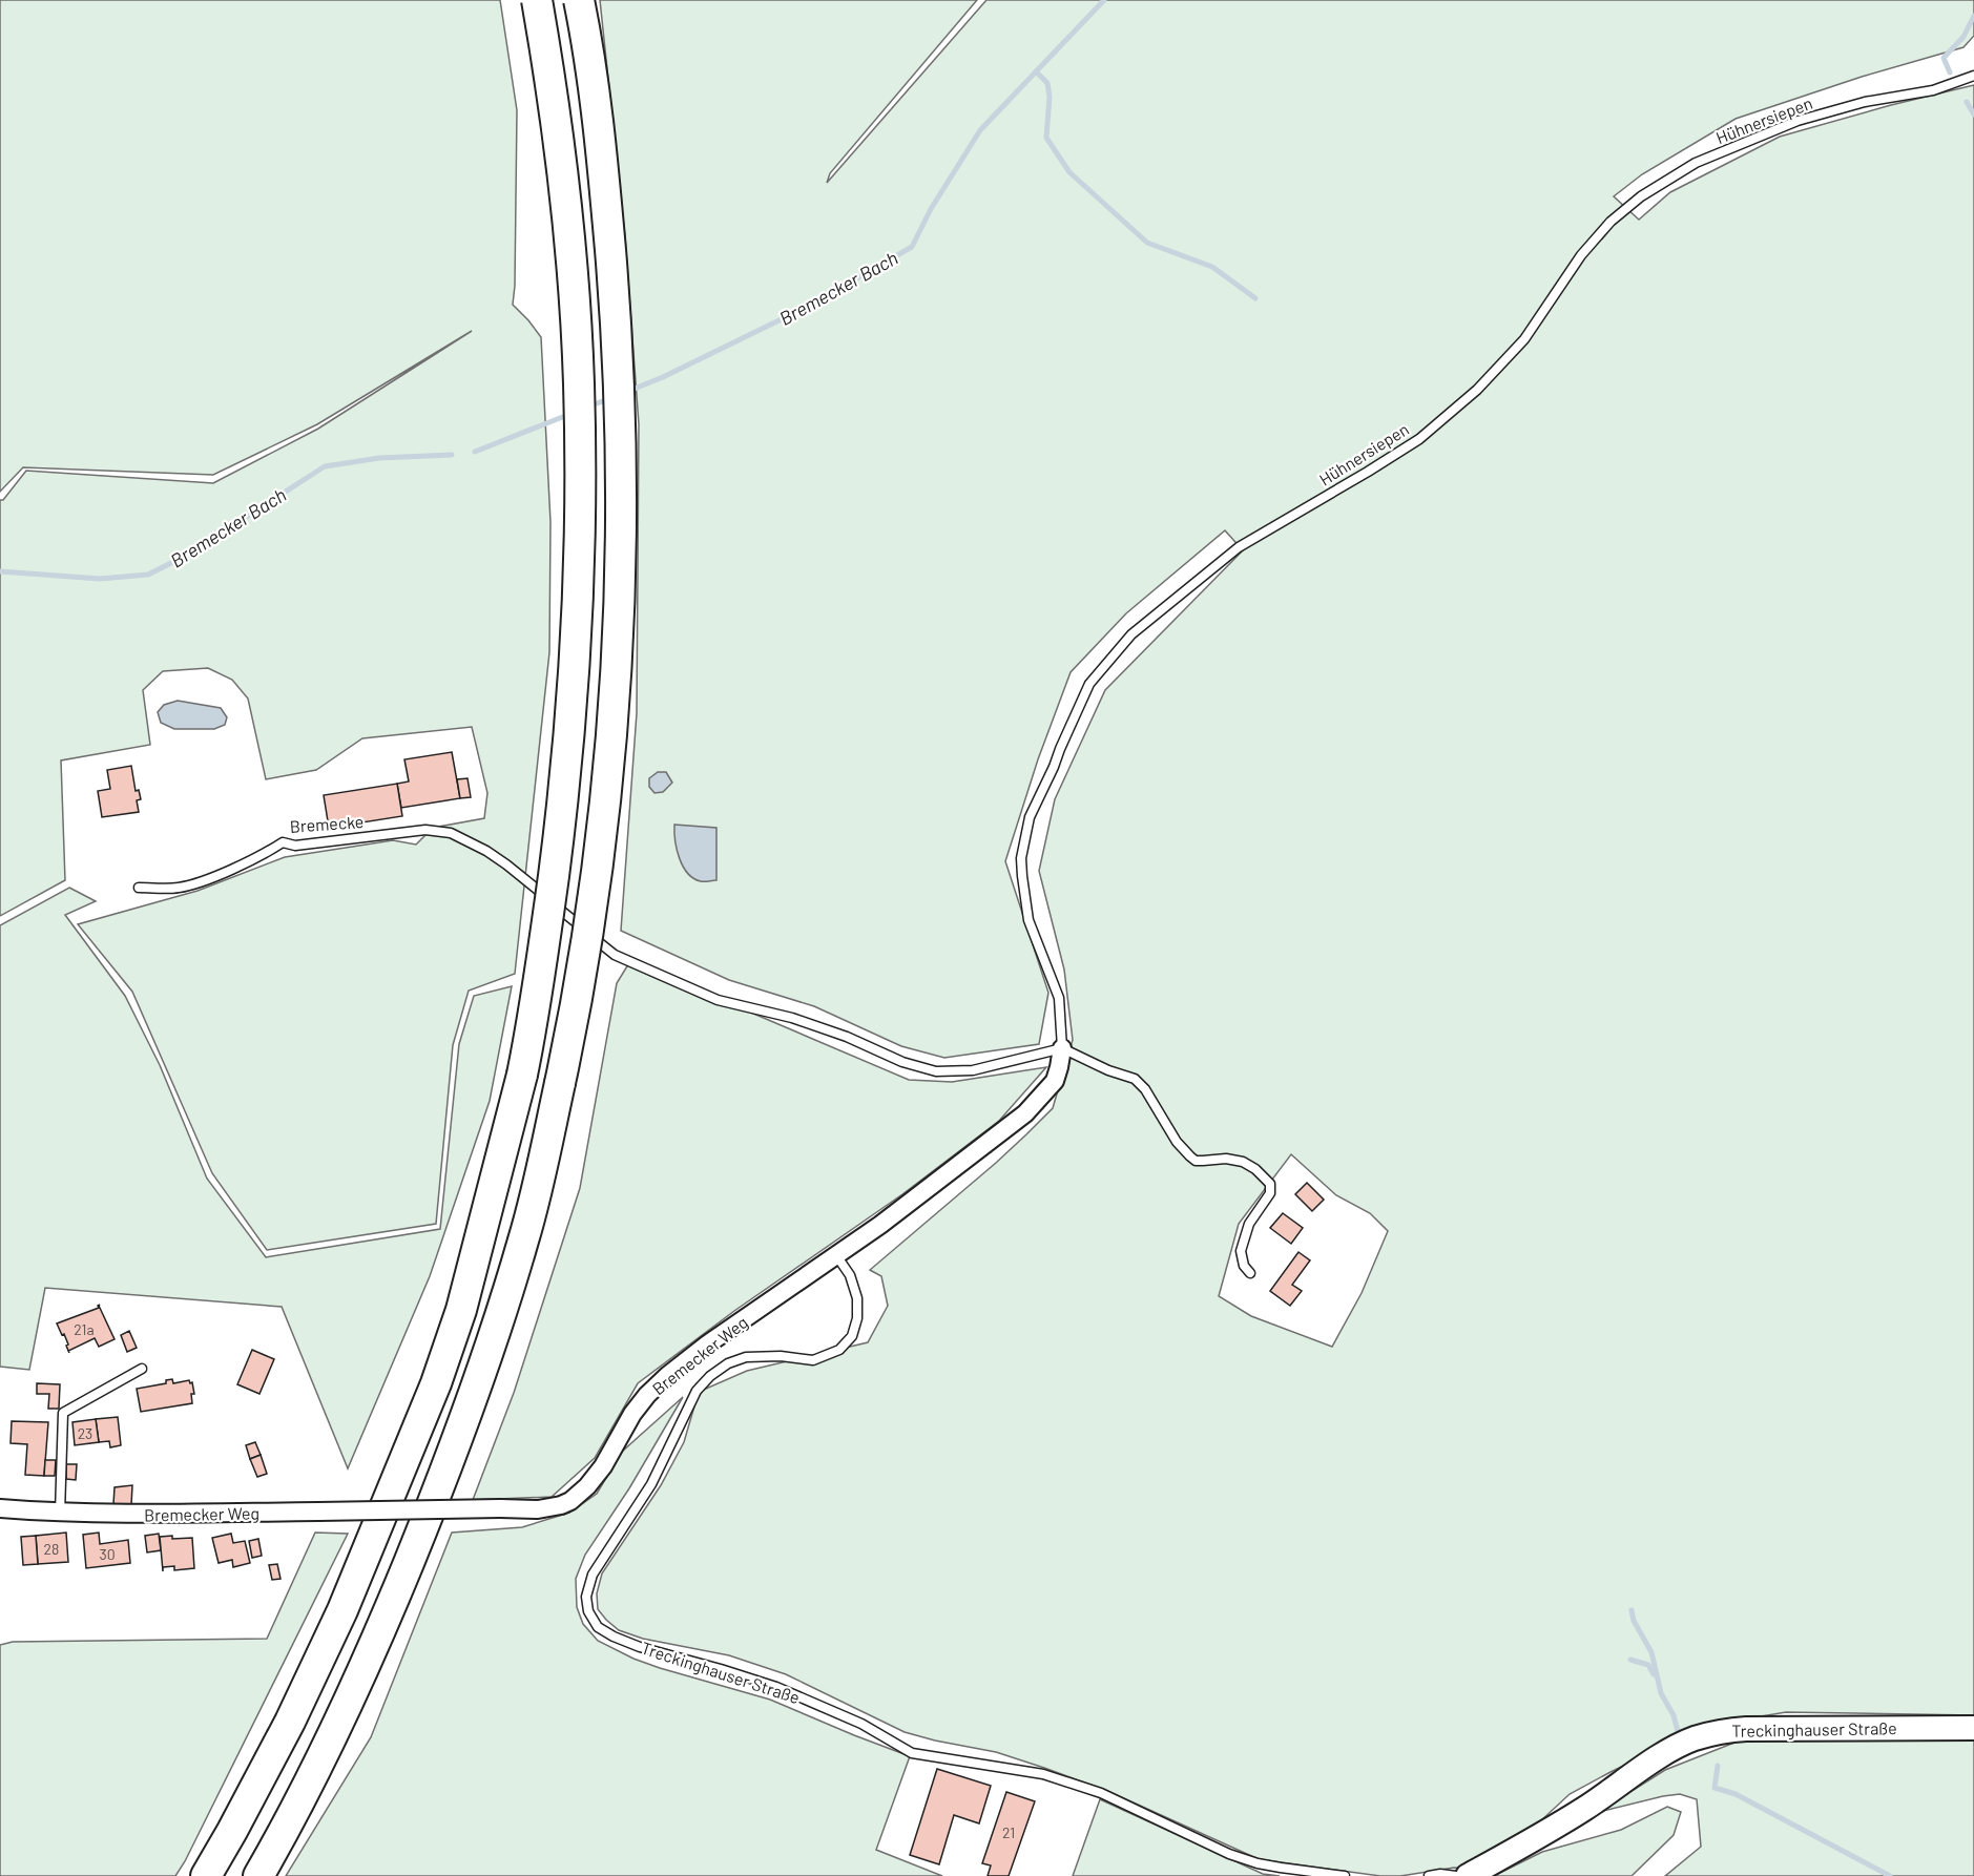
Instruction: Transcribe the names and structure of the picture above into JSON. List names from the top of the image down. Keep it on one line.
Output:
{"streets":{"main road":["Treckinghauser Straße"],"street":["Bremecker Weg"],"lane":["Hühnersiepen","Bremecke"]},"crossings":[["Hühnersiepen","Bremecke"],["Hühnersiepen","Bremecker Weg"],["Bremecke","Bremecker Weg"],["Bremecker Weg","Treckinghauser Straße"]],"water":["Bremecker Bach"],"house_numbers":["21a","23","28","30","21"]}
